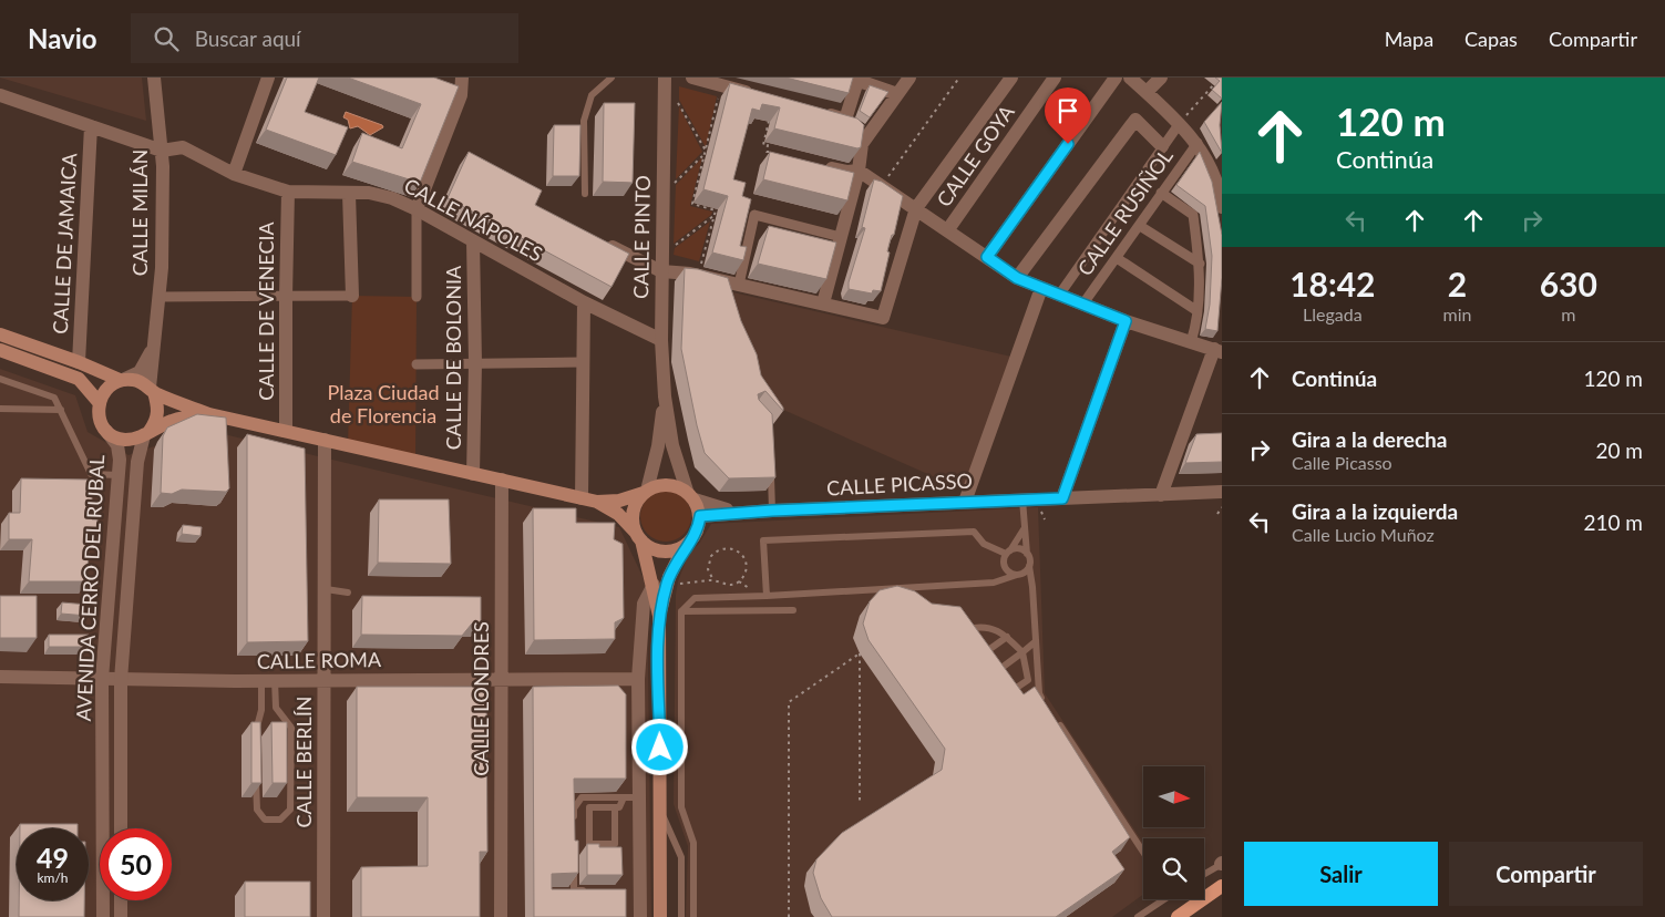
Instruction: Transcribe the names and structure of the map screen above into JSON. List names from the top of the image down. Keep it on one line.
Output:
{"streets":{"street":["CALLE GOYA","CALLE MILÁN","CALLE RUSIÑOL","CALLE NÁPOLES","CALLE PINTO","CALLE DE JAMAICA","CALLE DE VENECIA","CALLE DE BOLONIA","CALLE PICASSO","AVENIDA CERRO DEL RUBAL","CALLE ROMA","CALLE LONDRES","CALLE BERLÍN"]},"crossings":[["CALLE MILÁN","CALLE NÁPOLES"],["CALLE MILÁN","AVENIDA CERRO DEL RUBAL"],["CALLE NÁPOLES","CALLE PINTO"],["CALLE NÁPOLES","CALLE DE JAMAICA"],["CALLE NÁPOLES","CALLE DE VENECIA"],["CALLE NÁPOLES","CALLE DE BOLONIA"],["CALLE PINTO","CALLE PICASSO"],["AVENIDA CERRO DEL RUBAL","CALLE ROMA"],["CALLE ROMA","CALLE LONDRES"],["CALLE ROMA","CALLE BERLÍN"]],"parks":["Plaza Ciudad de Florencia"],"north":"right","page":{"header":"Navio","search":"Buscar aquí","nav":["Mapa","Capas","Compartir"],"turn":["120 m","Continúa"],"eta":["18:42","Llegada","2","min","630","m"],"list":[{"name":"Continúa","value":"120 m"},{"name":"Gira a la derecha","note":"Calle Picasso","value":"20 m"},{"name":"Gira a la izquierda","note":"Calle Lucio Muñoz","value":"210 m"}],"speed":"49 km/h","limit":"50","buttons":["Salir","Compartir"]}}
